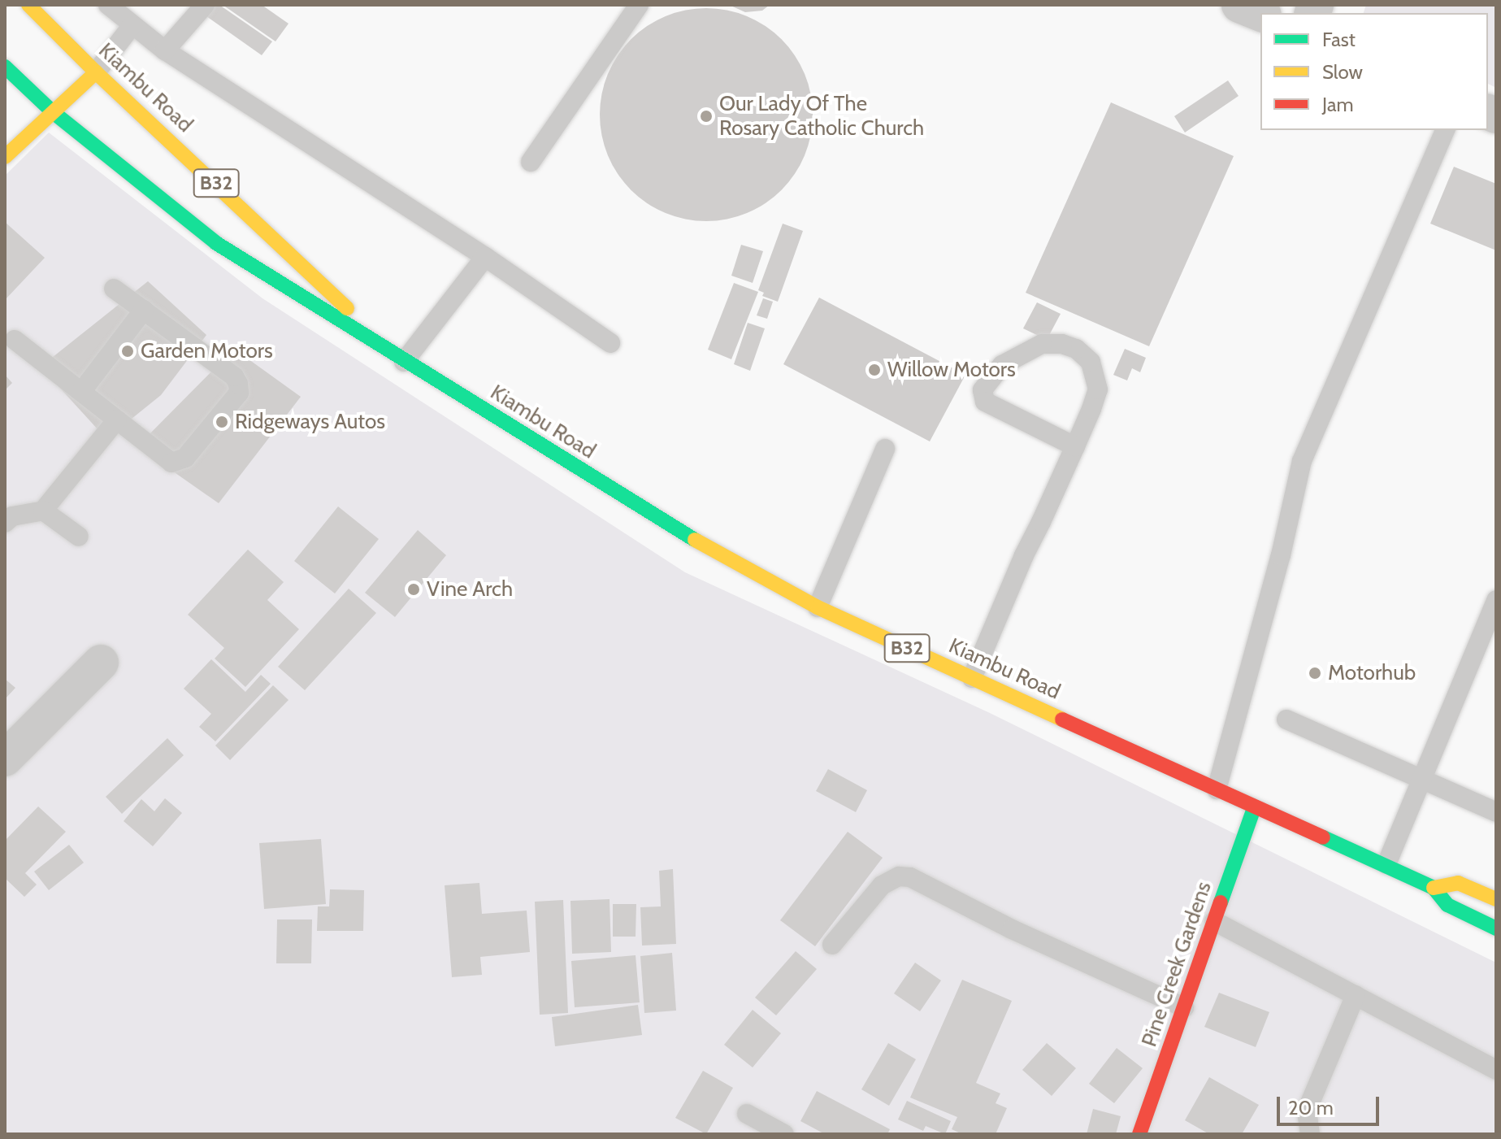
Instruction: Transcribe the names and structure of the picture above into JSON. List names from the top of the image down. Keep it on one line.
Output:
{"streets":{"main road":["Kiambu Road","B32","Pine Creek Gardens"]},"crossings":[["Kiambu Road","Pine Creek Gardens"]],"places":["Our Lady Of The Rosary Catholic Church","Garden Motors","Willow Motors","Ridgeways Autos","Vine Arch","Motorhub"],"legend":["Fast","Slow","Jam"],"scale_bar":"20 m"}
